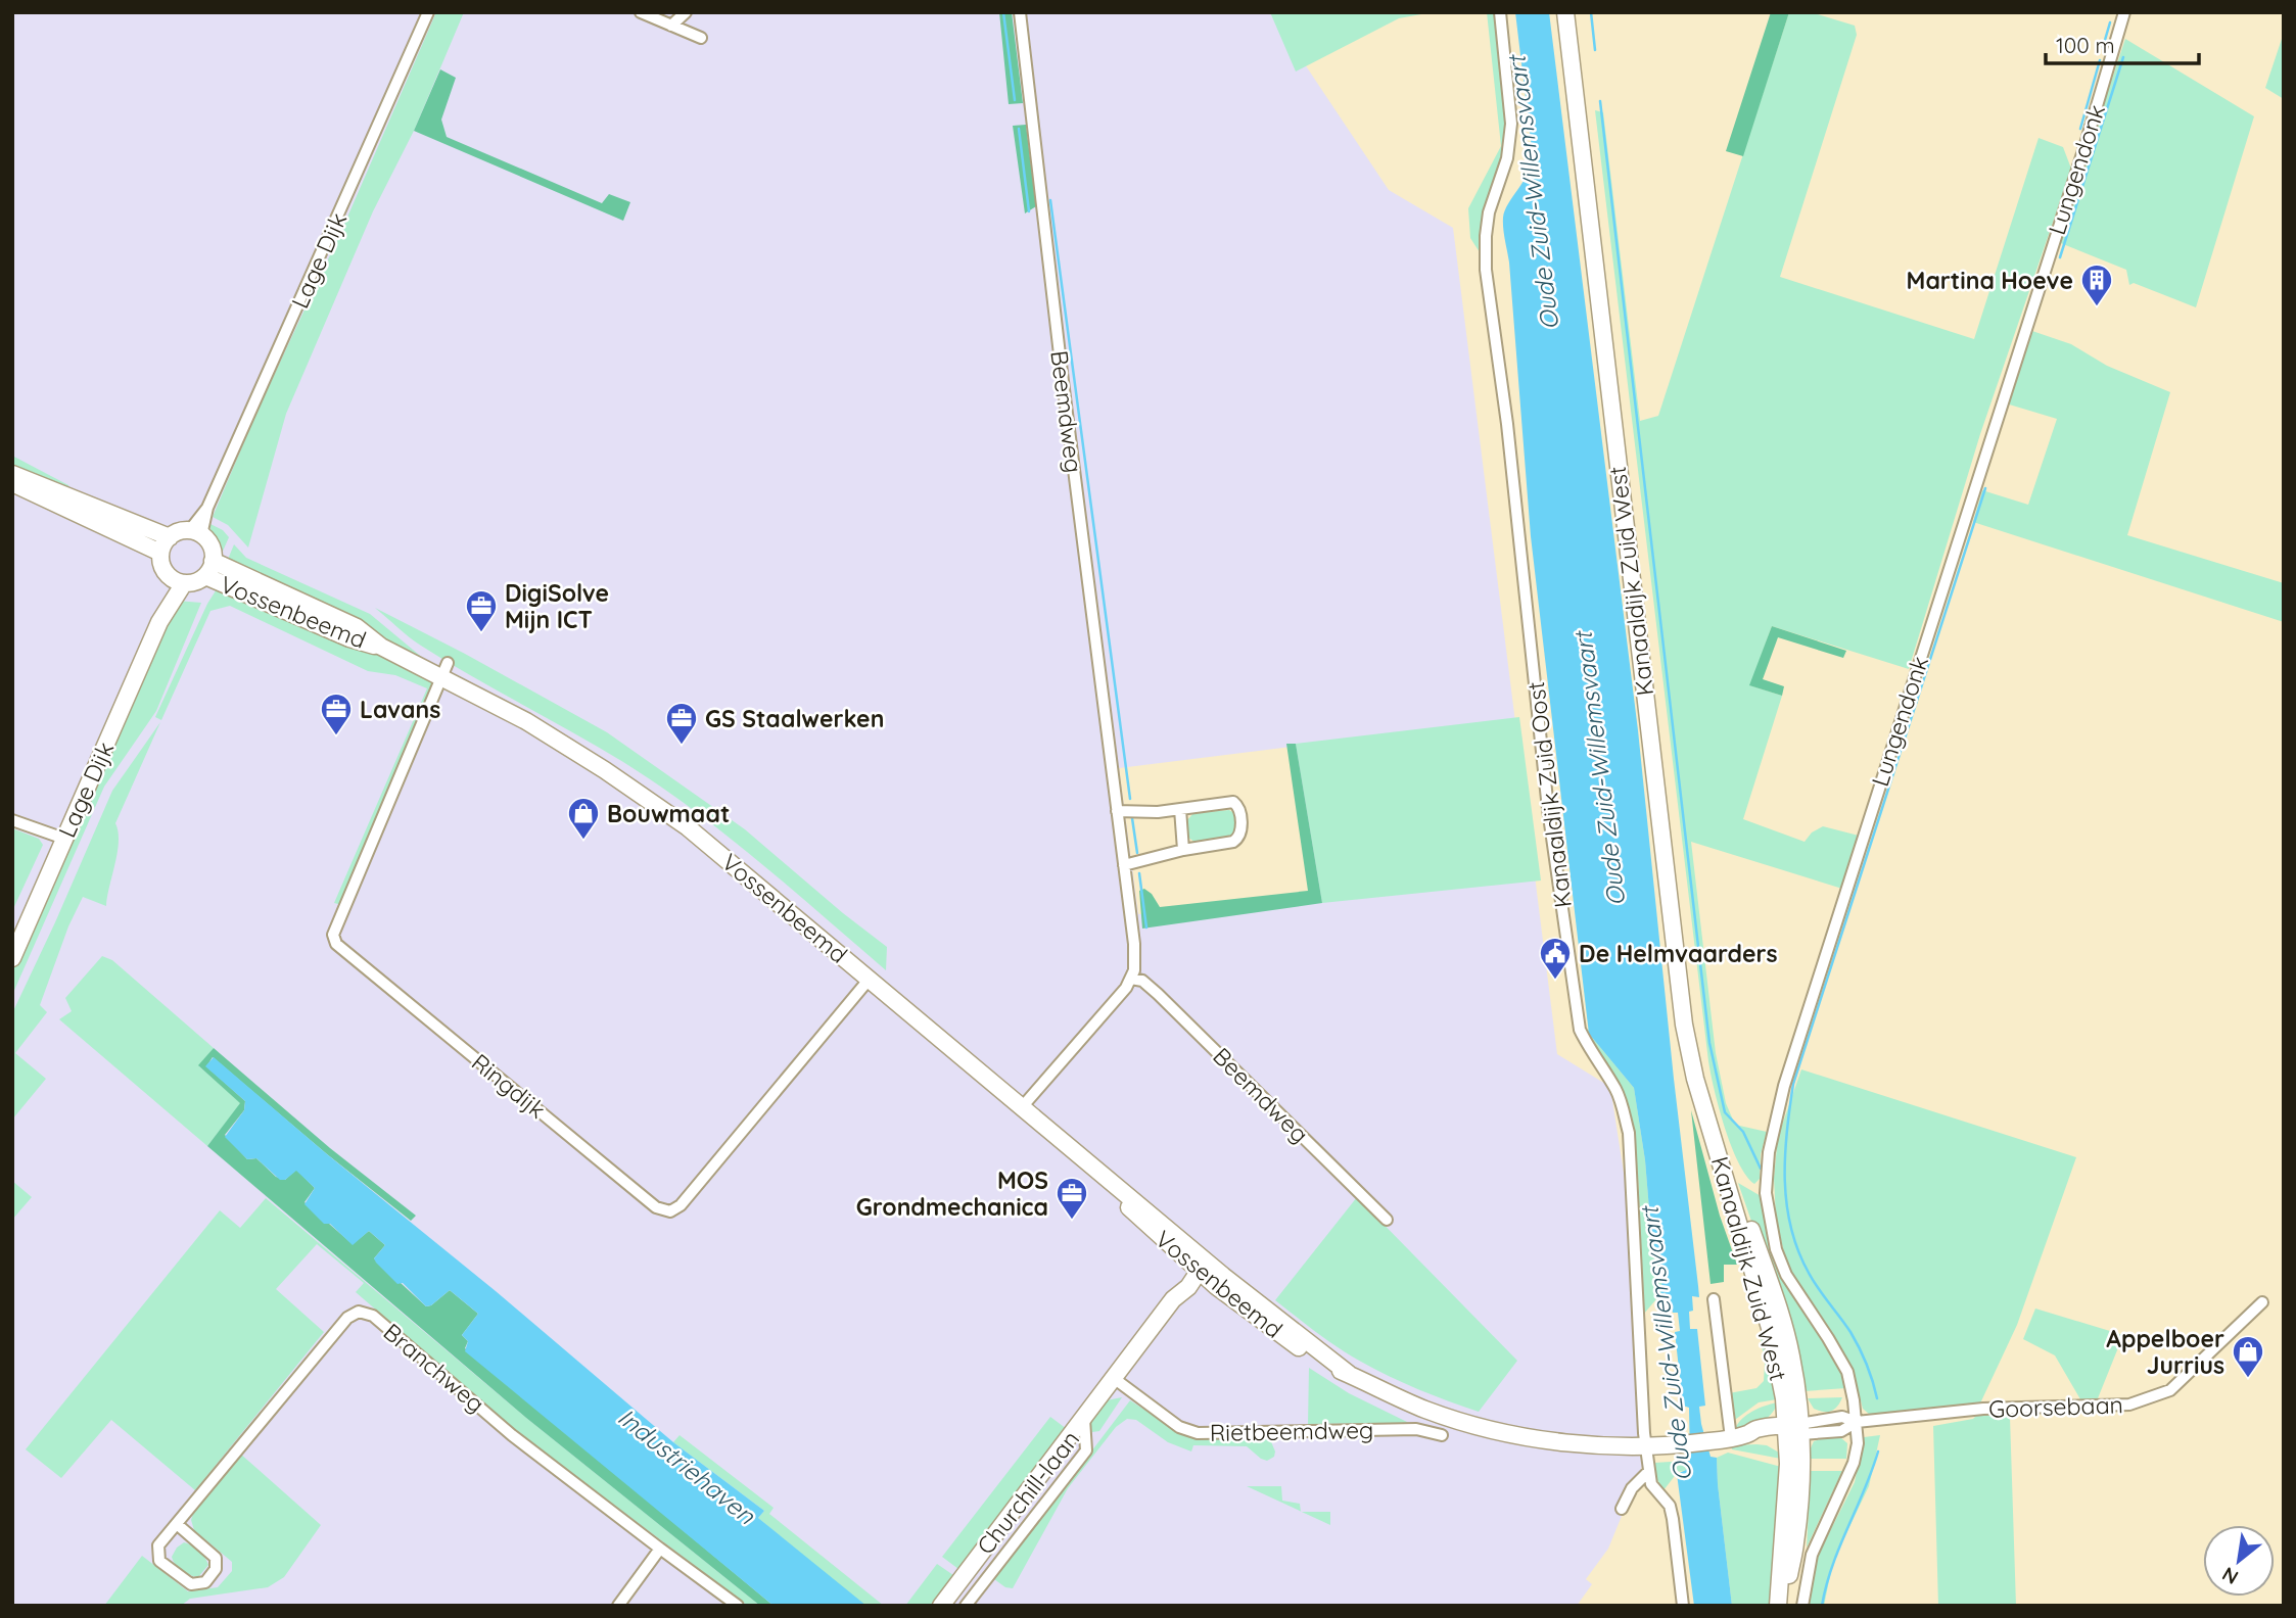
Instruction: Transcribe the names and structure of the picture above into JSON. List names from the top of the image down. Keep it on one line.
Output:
{"streets":{"main road":["Lage Dijk","Kanaaldijk Zuid West","Vossenbeemd","Churchill-laan"],"street":["Lungendonk","Beemdweg","Kanaaldijk Zuid Oost","Ringdijk","Branchweg","Goorsebaan","Rietbeemdweg"]},"crossings":[["Lungendonk","Goorsebaan"],["Lage Dijk","Vossenbeemd"],["Kanaaldijk Zuid West","Vossenbeemd"],["Kanaaldijk Zuid West","Goorsebaan"],["Vossenbeemd","Kanaaldijk Zuid Oost"],["Vossenbeemd","Ringdijk"],["Vossenbeemd","Goorsebaan"],["Vossenbeemd","Churchill-laan"],["Rietbeemdweg","Churchill-laan"]],"water":["Oude Zuid-Willemsvaart","Industriehaven"],"places":{"building":["Martina Hoeve"],"office":["DigiSolve Mijn ICT","Lavans","GS Staalwerken","MOS Grondmechanica"],"shop":["Bouwmaat","Appelboer Jurrius"],"public building":["De Helmvaarders"]},"scale_bar":"100 m","north":"bottom left"}
